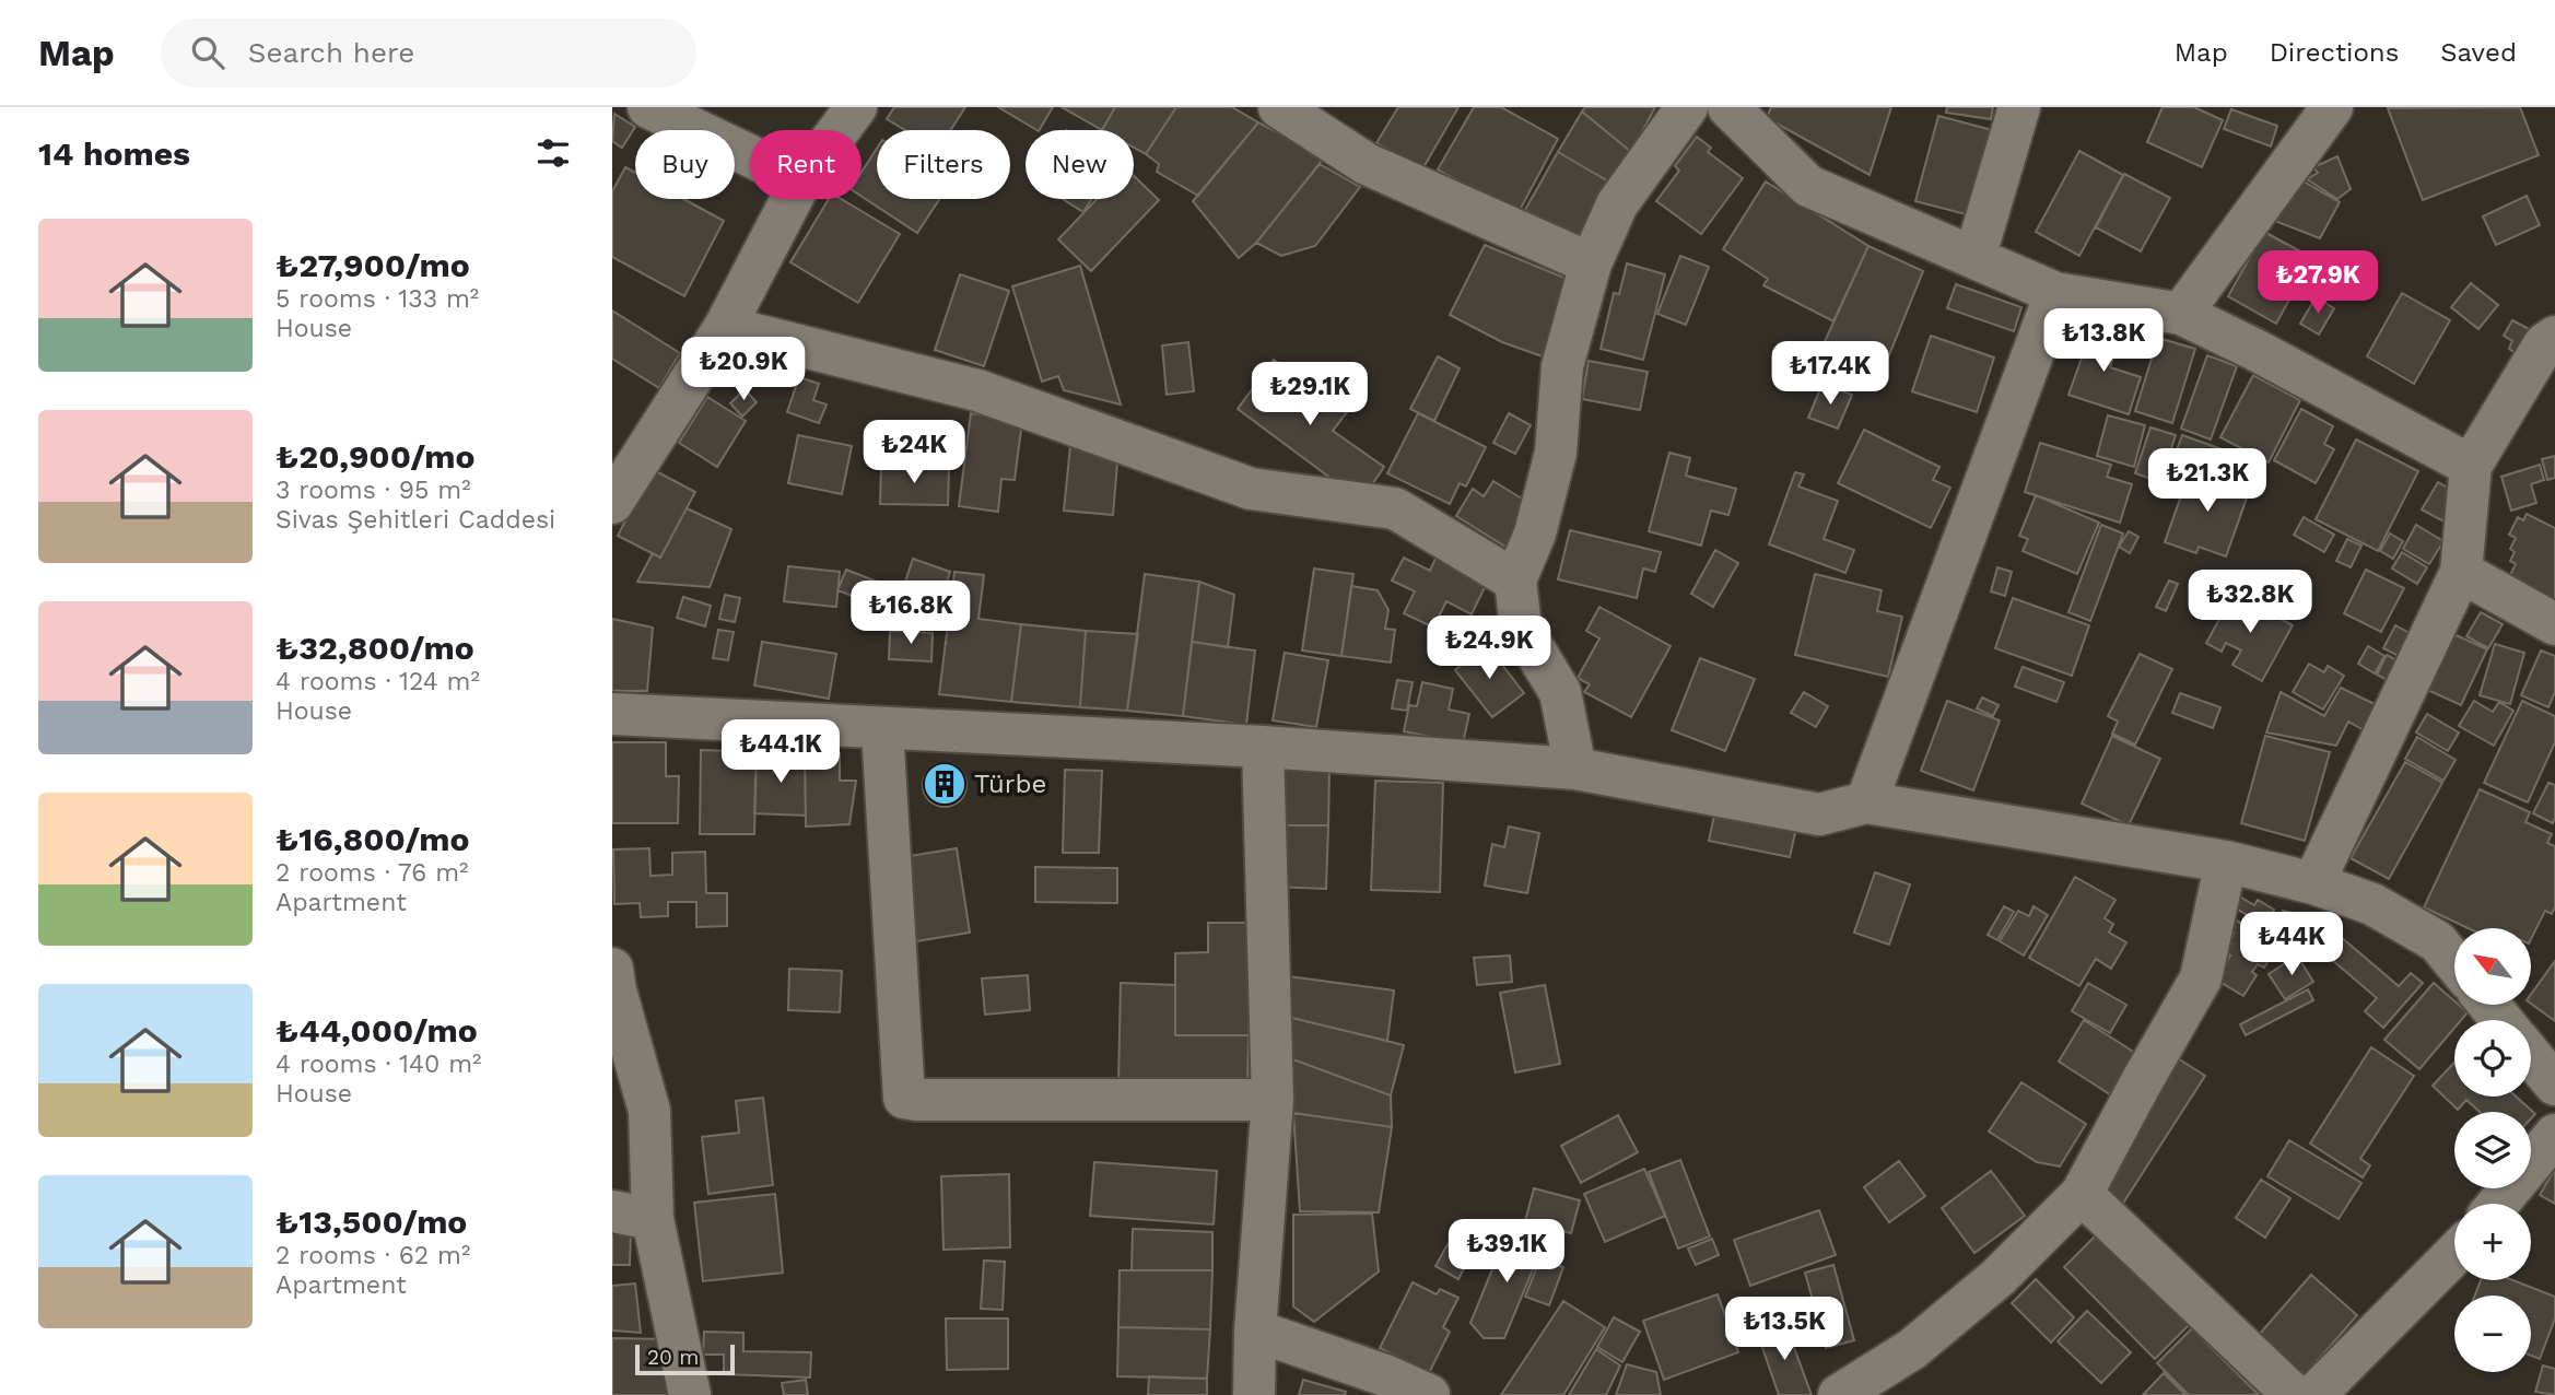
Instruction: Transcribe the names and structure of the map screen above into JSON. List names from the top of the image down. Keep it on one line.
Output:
{"places":{"building":["Türbe"]},"scale_bar":"20 m","north":"top left","page":{"header":"Map","search":"Search here","nav":["Map","Directions","Saved"],"heading":"14 homes","chip":["Buy","Rent","Filters","New"],"list":[{"name":"₺27,900/mo","note":"5 rooms · 133 m² · House"},{"name":"₺20,900/mo","note":"3 rooms · 95 m² · Sivas Şehitleri Caddesi"},{"name":"₺32,800/mo","note":"4 rooms · 124 m² · House"},{"name":"₺16,800/mo","note":"2 rooms · 76 m² · Apartment"},{"name":"₺44,000/mo","note":"4 rooms · 140 m² · House"},{"name":"₺13,500/mo","note":"2 rooms · 62 m² · Apartment"}],"price":["₺27.9K","₺13.8K","₺20.9K","₺17.4K","₺29.1K","₺24K","₺21.3K","₺32.8K","₺16.8K","₺24.9K","₺44.1K","₺44K","₺39.1K","₺13.5K"],"map_buttons":["+","−"],"scale":"20 m"}}
